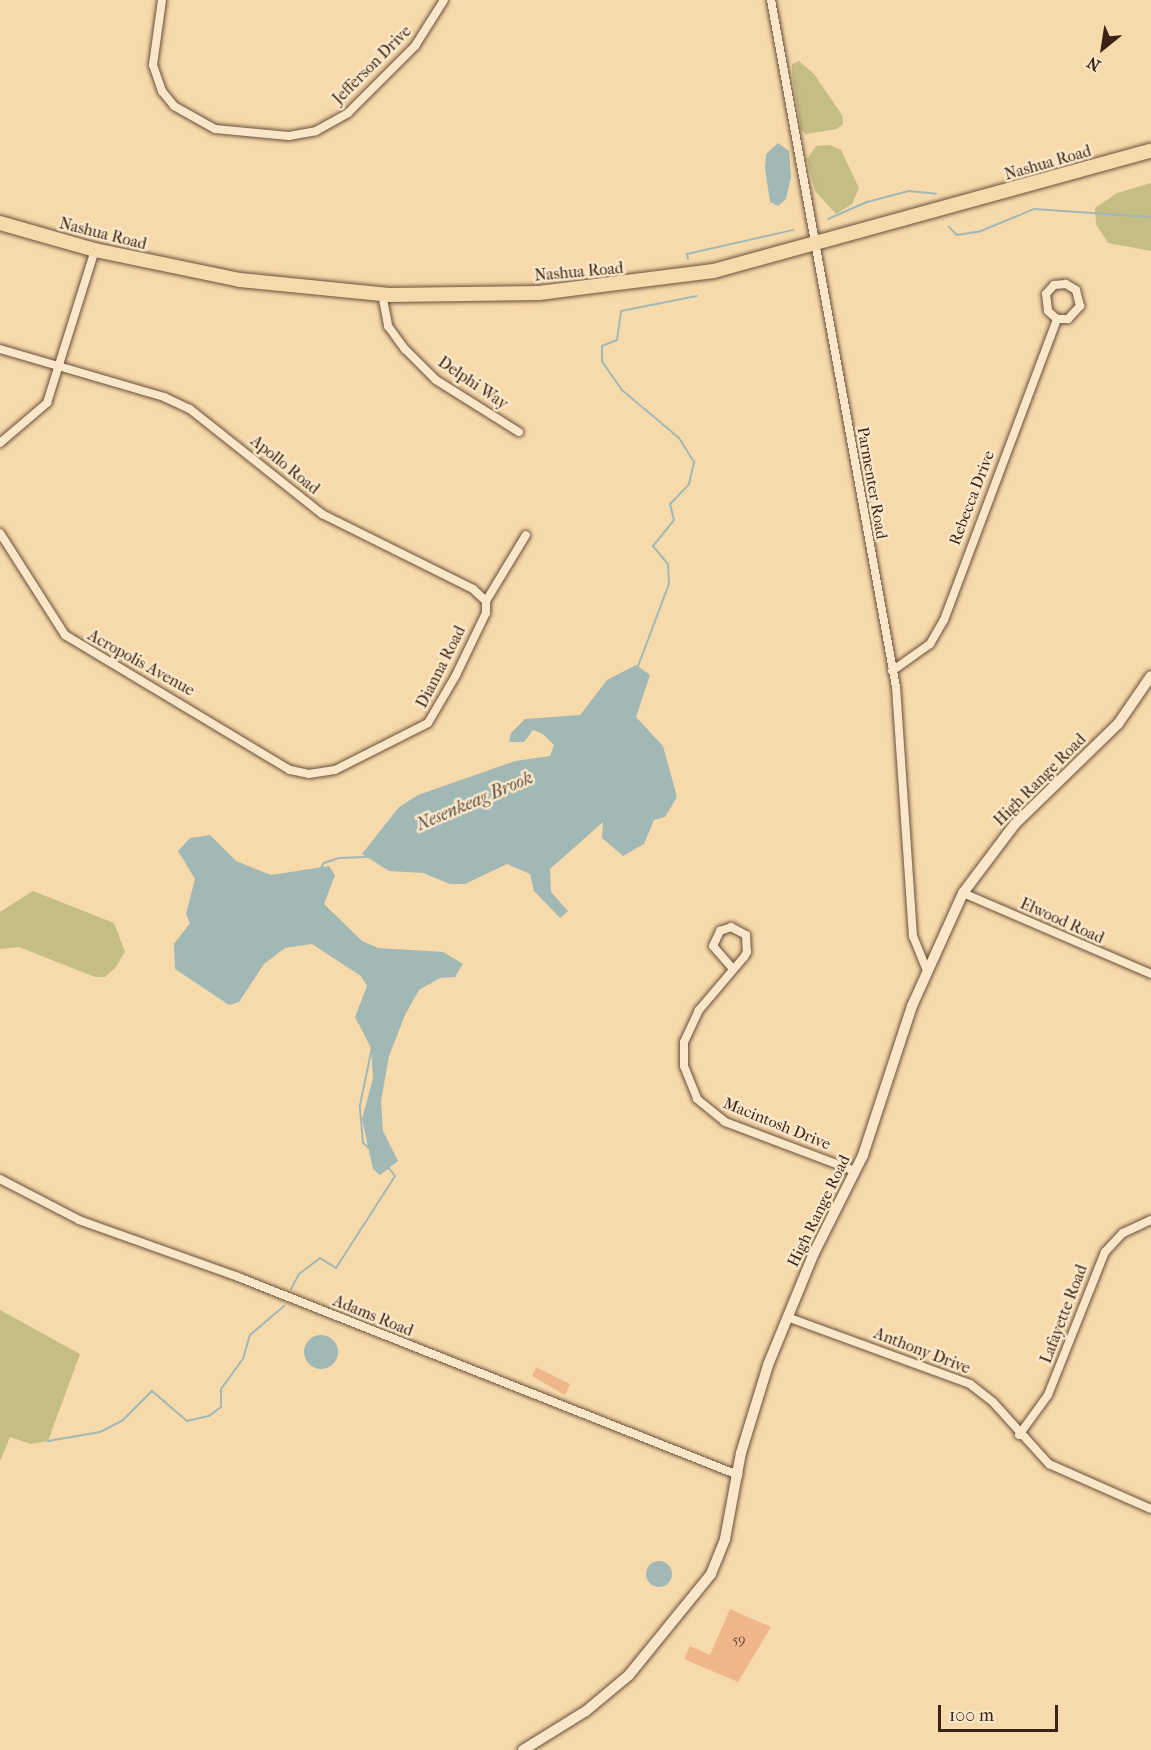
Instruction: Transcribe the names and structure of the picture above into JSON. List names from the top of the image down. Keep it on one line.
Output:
{"streets":{"main road":["Nashua Road"],"street":["Jefferson Drive","Delphi Way","Apollo Road","Parmenter Road","Rebecca Drive","Acropolis Avenue","Dianna Road","High Range Road","Elwood Road","Macintosh Drive","Lafayette Road","Adams Road","Anthony Drive"]},"crossings":[["Nashua Road","Delphi Way"],["Nashua Road","Parmenter Road"],["Apollo Road","Dianna Road"],["Parmenter Road","Rebecca Drive"],["Parmenter Road","High Range Road"],["Acropolis Avenue","Dianna Road"],["High Range Road","Elwood Road"],["High Range Road","Macintosh Drive"],["High Range Road","Adams Road"],["High Range Road","Anthony Drive"],["Lafayette Road","Anthony Drive"]],"water":["Nesenkeag Brook"],"house_numbers":["59"],"scale_bar":"100 m","north":"bottom left"}
